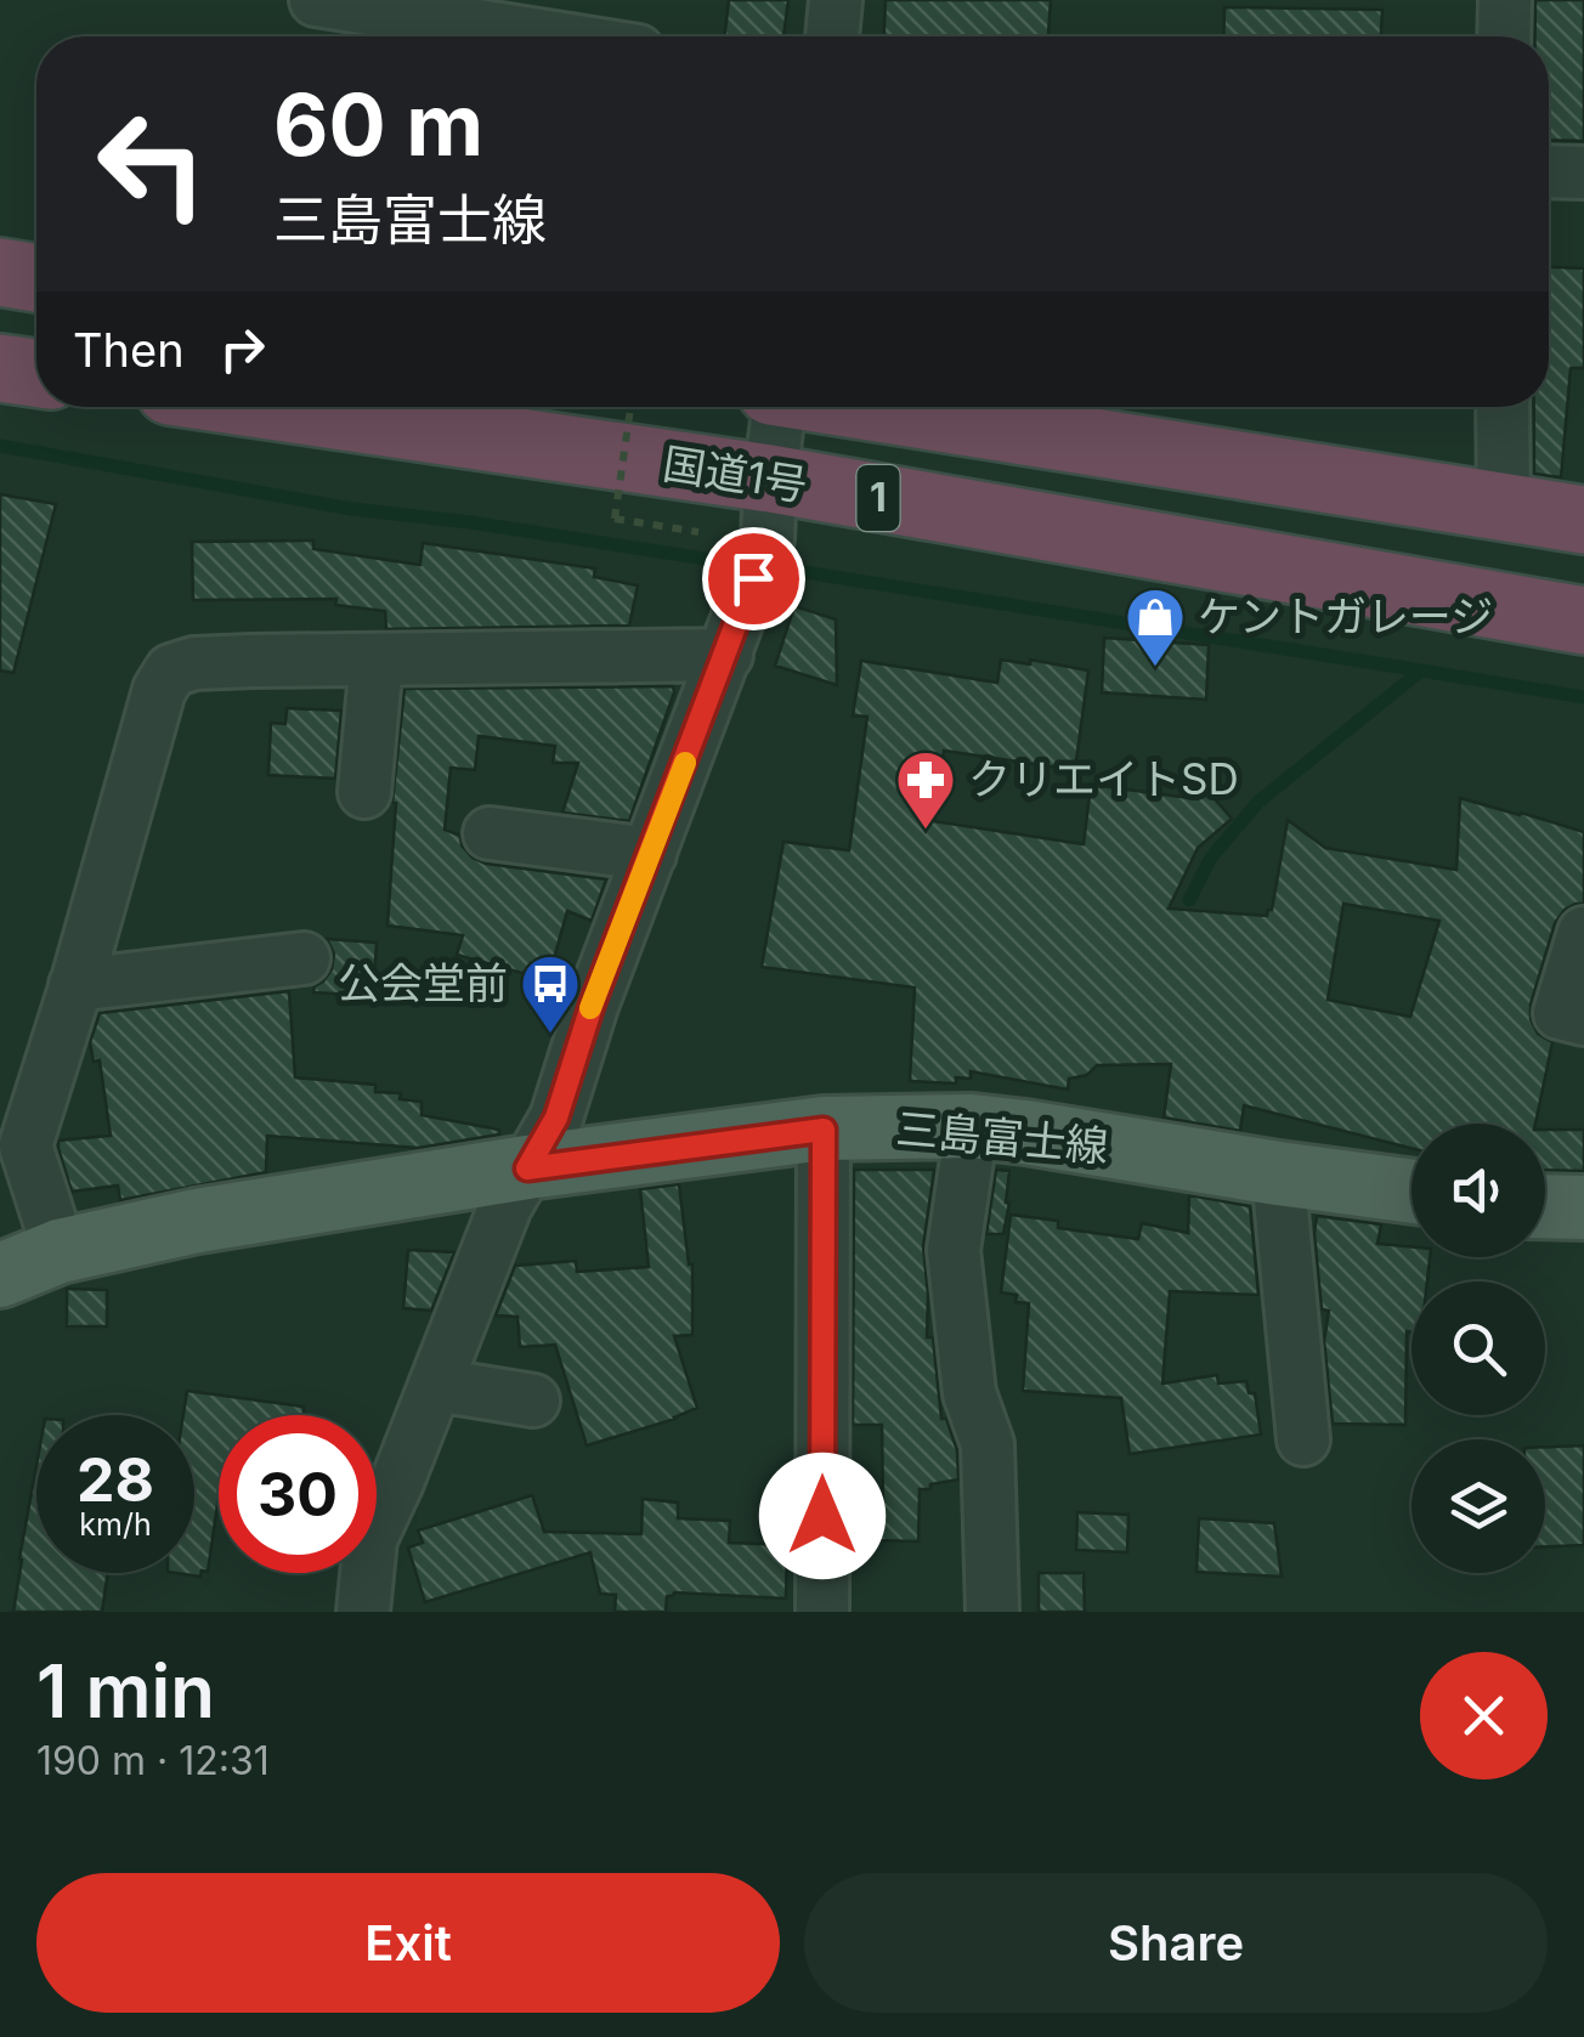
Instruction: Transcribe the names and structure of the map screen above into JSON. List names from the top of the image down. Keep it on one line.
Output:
{"streets":{"highway":["国道1号","1"],"main road":["三島富士線"]},"places":{"shop":["ケントガレージ"],"pharmacy":["クリエイトSD"],"bus stop":["公会堂前"]},"page":{"turn":["60 m","三島富士線"],"then":"Then","speed":"28 km/h","limit":"30","heading":["1 min","190 m · 12:31"],"buttons":["Exit","Share"]}}
